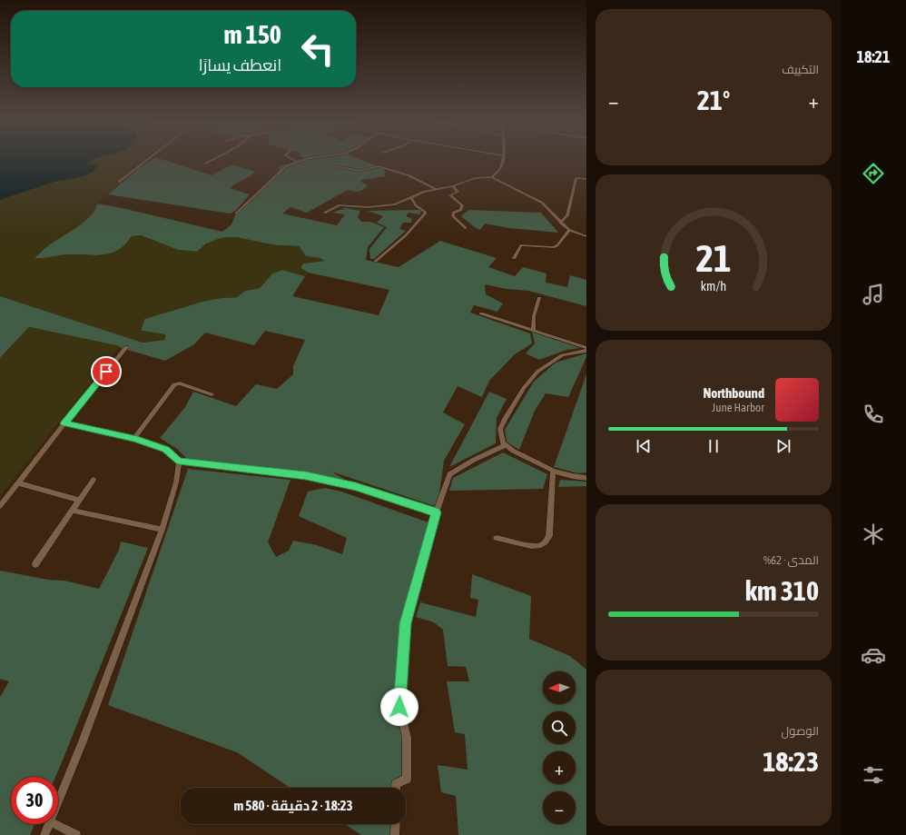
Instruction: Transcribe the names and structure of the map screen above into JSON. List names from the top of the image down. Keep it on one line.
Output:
{"north":"left","page":{"tabs":"18:21","tile":["التكييف",["المدى · 62%","310 km"],["الوصول","18:23"]],"turn":["150 m","انعطف يسارًا"],"heat":["−","21°","+"],"song":["Northbound","June Harbor"],"map_buttons":["+","−"],"limit":"30","trip":"18:23 · 2 دقيقة · 580 m","gauge":["21","km/h"]}}
